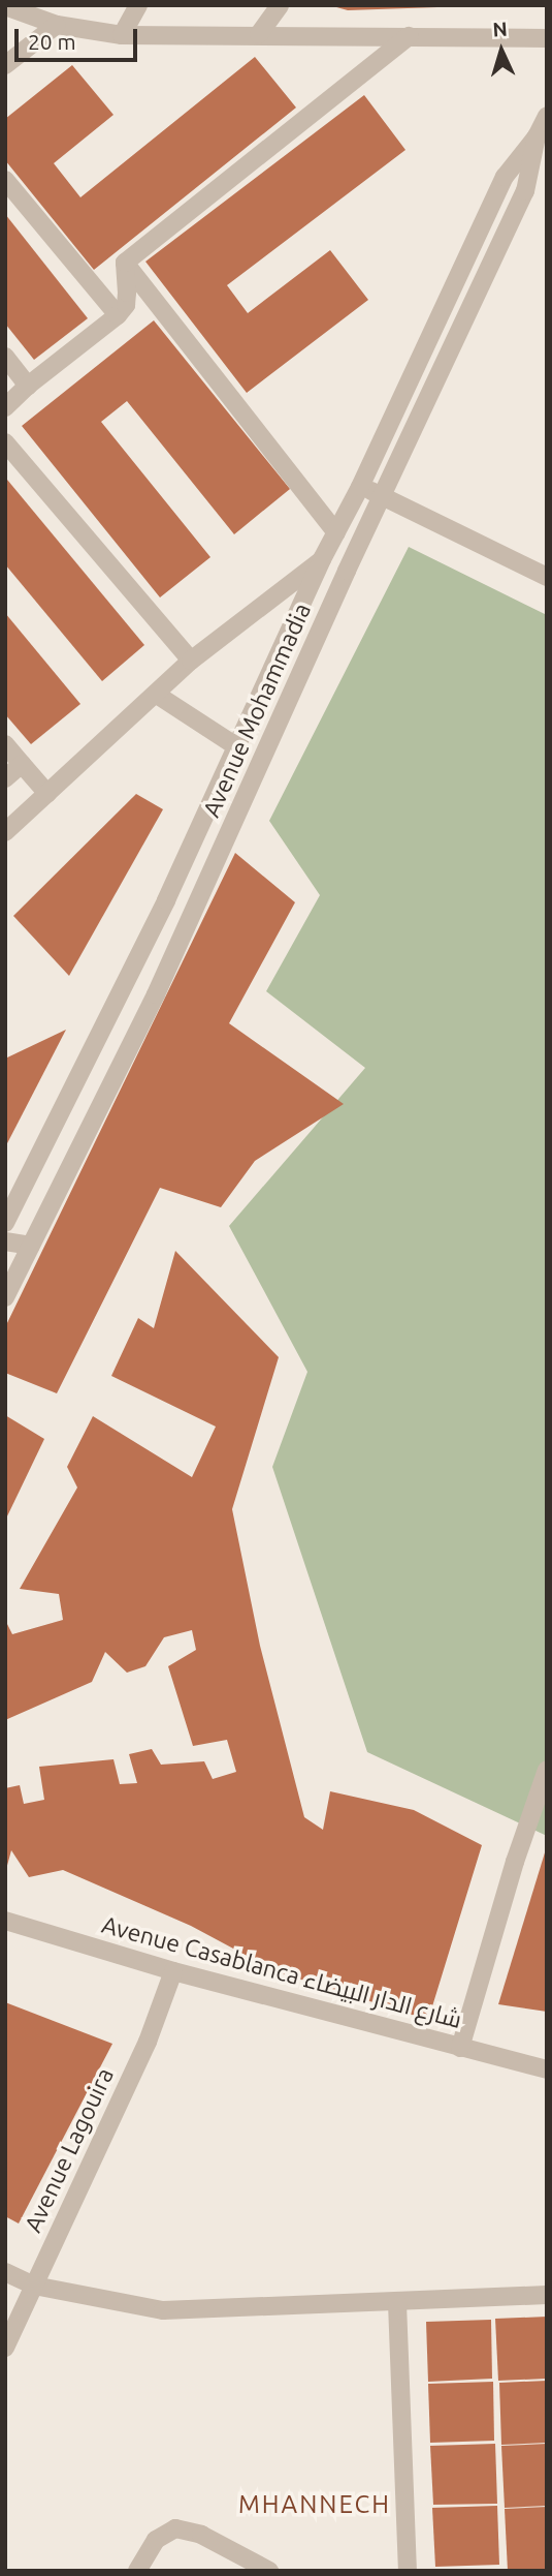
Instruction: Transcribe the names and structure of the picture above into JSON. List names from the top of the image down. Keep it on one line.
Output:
{"streets":{"street":["Avenue Mohammadia","Avenue Casablanca شارع الدار البيضاء","Avenue Lagouira"]},"crossings":[["Avenue Casablanca شارع الدار البيضاء","Avenue Lagouira"]],"districts":["MHANNECH"],"scale_bar":"20 m","north":"top"}
